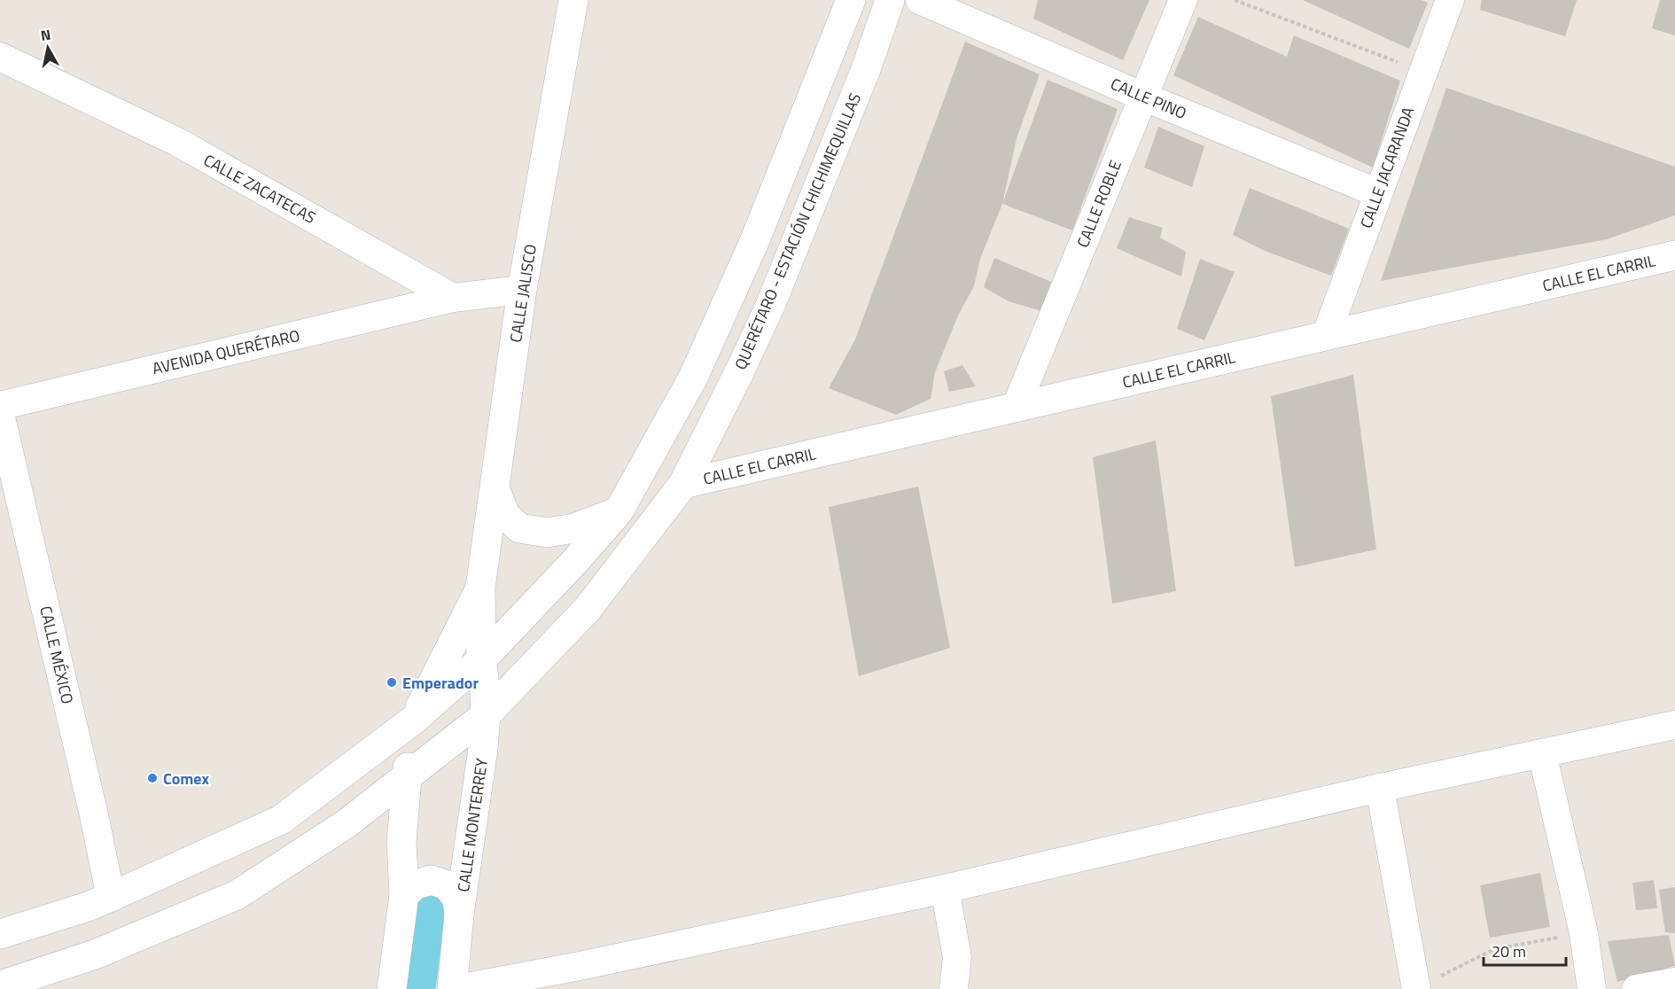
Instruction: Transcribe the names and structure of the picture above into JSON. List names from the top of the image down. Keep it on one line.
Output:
{"streets":{"main road":["QUERÉTARO - ESTACIÓN CHICHIMEQUILLAS","CALLE EL CARRIL","CALLE JALISCO","CALLE MONTERREY"],"street":["CALLE PINO","CALLE JACARANDA","CALLE ZACATECAS","CALLE ROBLE","AVENIDA QUERÉTARO","CALLE MÉXICO"]},"crossings":[["CALLE PINO","CALLE JACARANDA"],["CALLE PINO","CALLE ROBLE"],["CALLE JACARANDA","CALLE EL CARRIL"],["CALLE ZACATECAS","AVENIDA QUERÉTARO"],["CALLE ROBLE","CALLE EL CARRIL"],["QUERÉTARO - ESTACIÓN CHICHIMEQUILLAS","CALLE EL CARRIL"],["QUERÉTARO - ESTACIÓN CHICHIMEQUILLAS","CALLE MONTERREY"],["CALLE JALISCO","CALLE MONTERREY"]],"places":["Emperador","Comex"],"scale_bar":"20 m","north":"top"}
